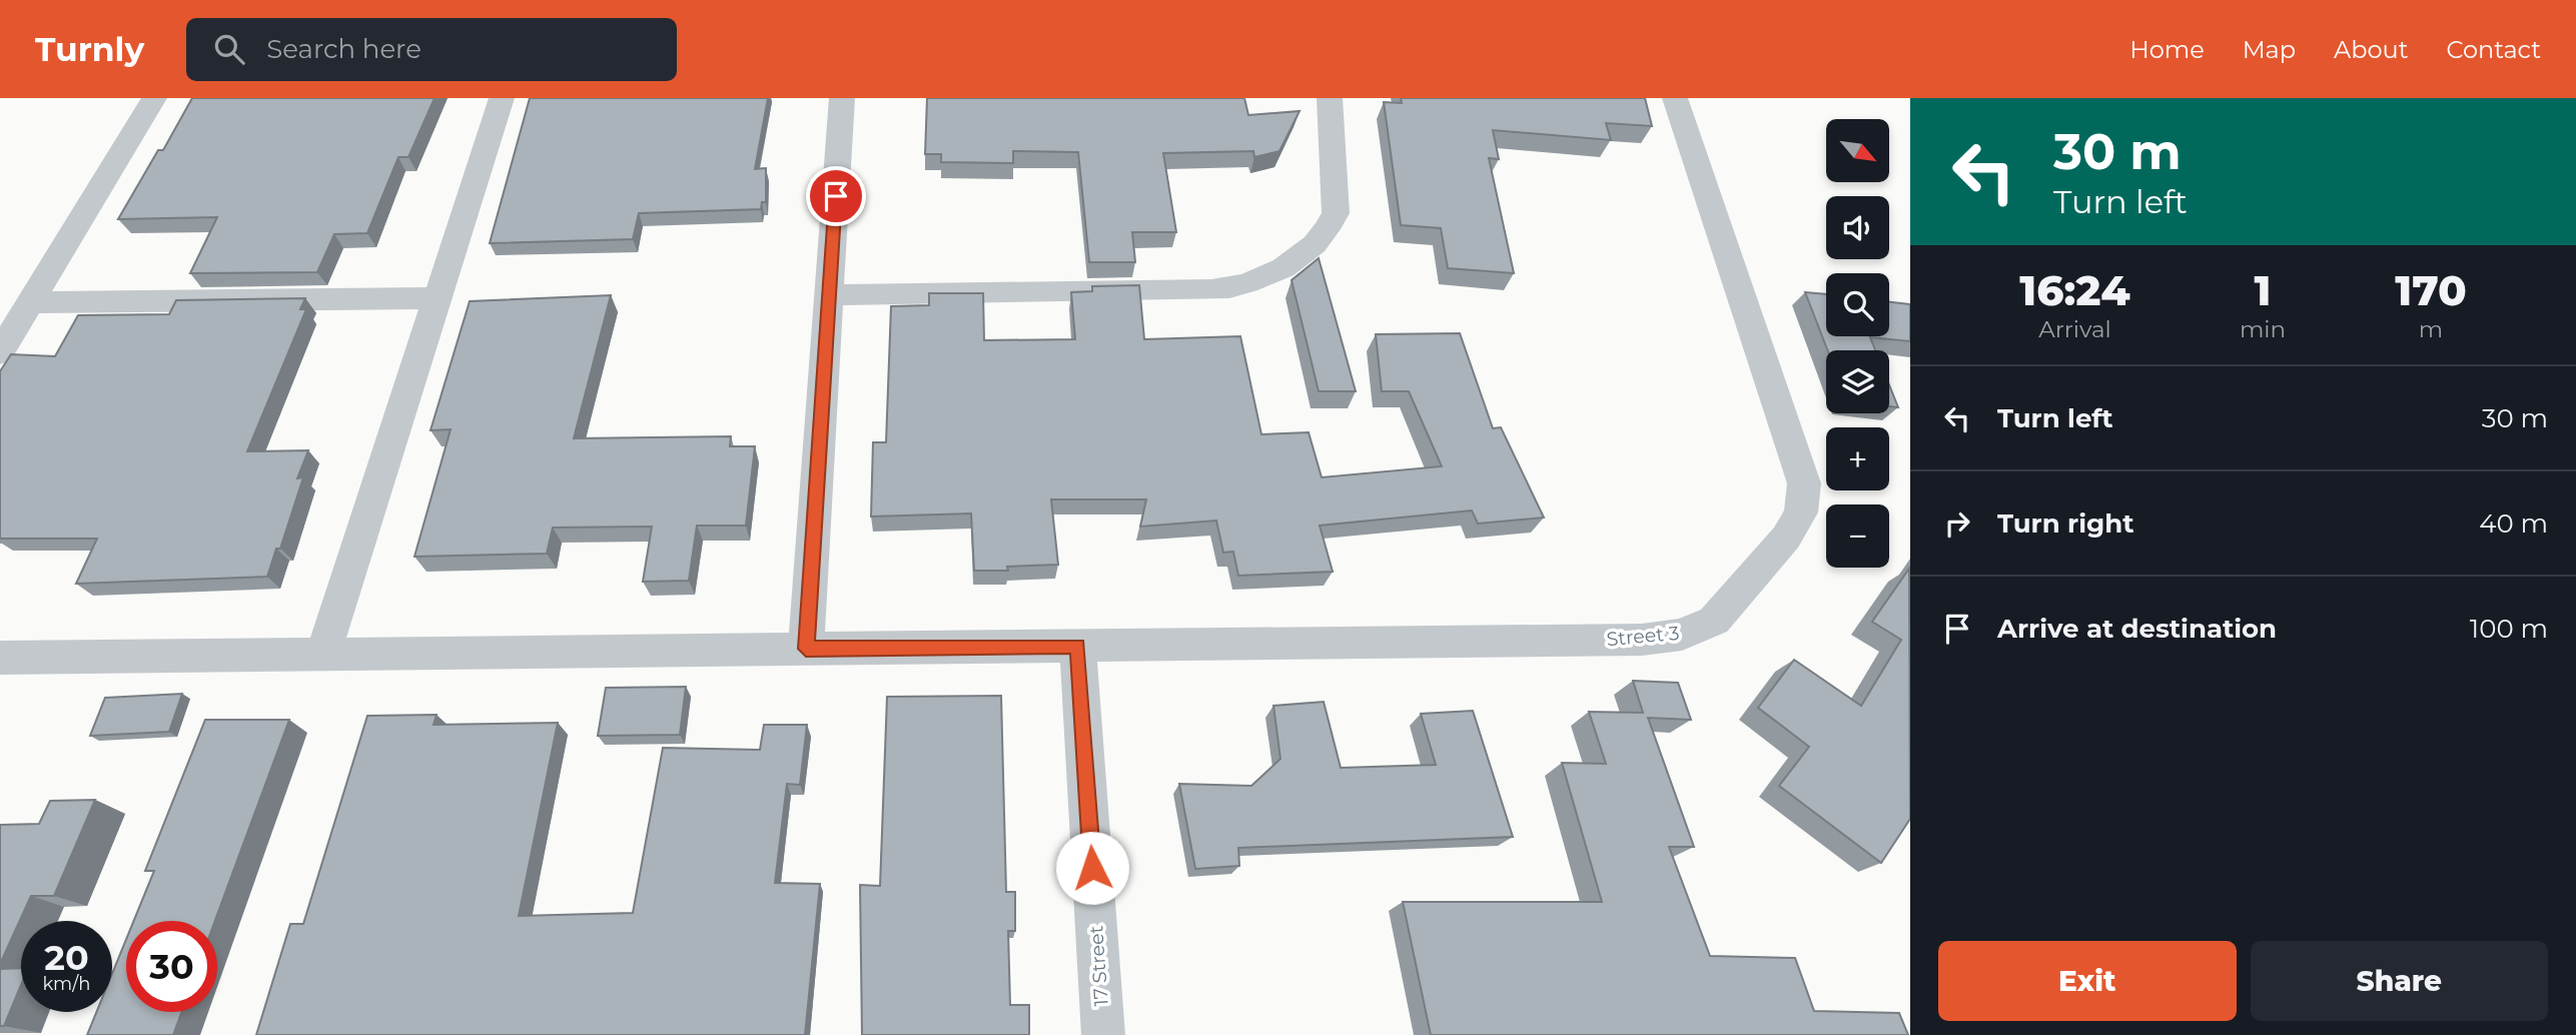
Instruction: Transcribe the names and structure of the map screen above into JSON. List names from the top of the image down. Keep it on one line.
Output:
{"streets":{"street":["Street 3","17 Street"]},"crossings":[["Street 3","17 Street"]],"north":"bottom right","page":{"header":"Turnly","search":"Search here","nav":["Home","Map","About","Contact"],"turn":["30 m","Turn left"],"map_buttons":["+","−"],"eta":["16:24","Arrival","1","min","170","m"],"list":[{"name":"Turn left","value":"30 m"},{"name":"Turn right","value":"40 m"},{"name":"Arrive at destination","value":"100 m"}],"speed":"20 km/h","limit":"30","buttons":["Exit","Share"]}}
